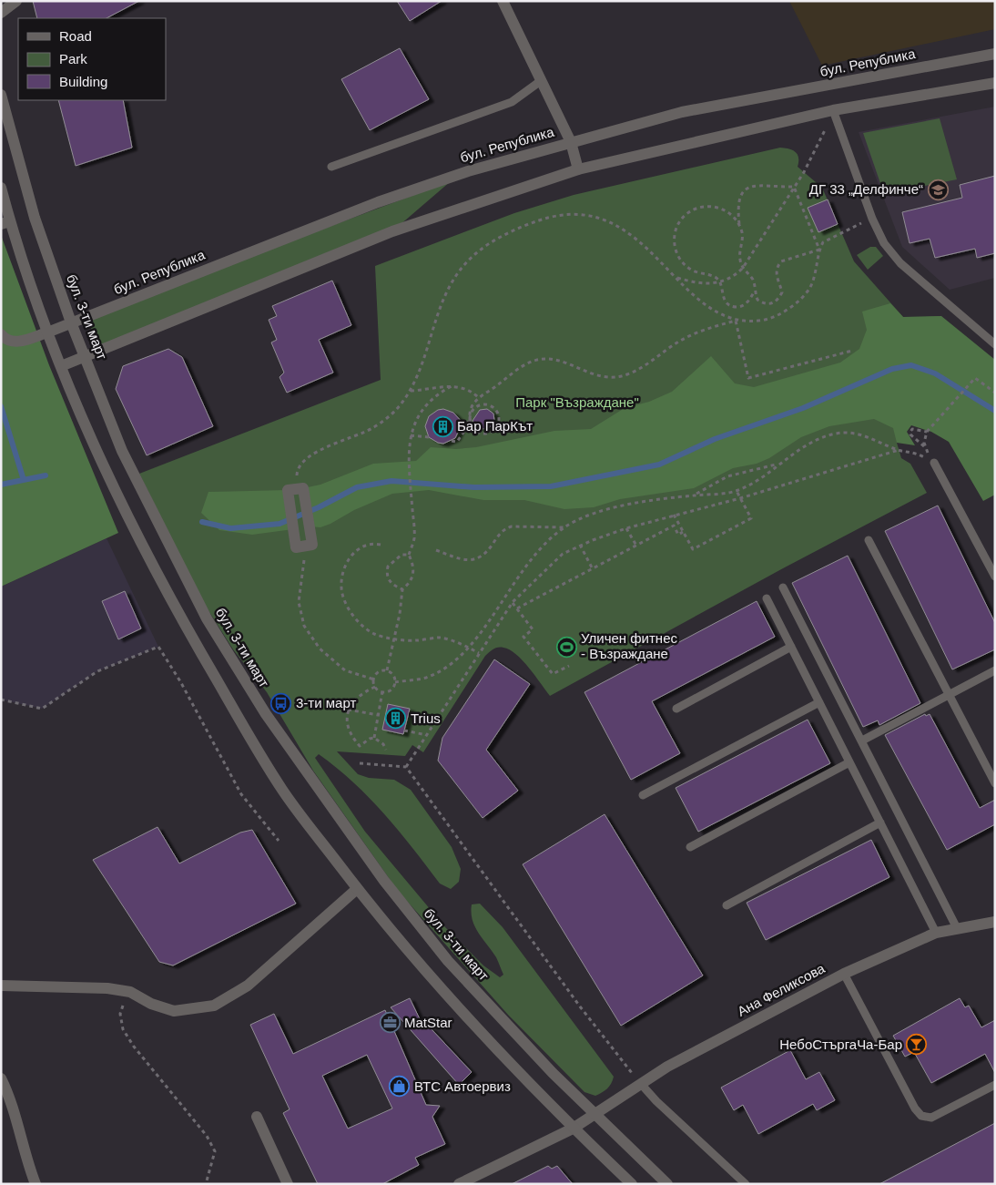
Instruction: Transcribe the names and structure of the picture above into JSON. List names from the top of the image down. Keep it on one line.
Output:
{"streets":{"street":["бул. Република","бул. 3-ти март","Ана Феликсова"]},"crossings":[["бул. Република","бул. 3-ти март"],["бул. 3-ти март","Ана Феликсова"]],"parks":["Парк \"Възраждане\""],"places":{"school or university":["ДГ 33 „Делфинче“"],"building":["Бар ПарКът","Trius"],"sports":["Уличен фитнес - Възраждане"],"bus stop":["3-ти март"],"office":["MatStar"],"bar":["НебоСтъргаЧа-Бар"],"shop":["ВТС Автоервиз"]},"legend":["Road","Park","Building"]}
